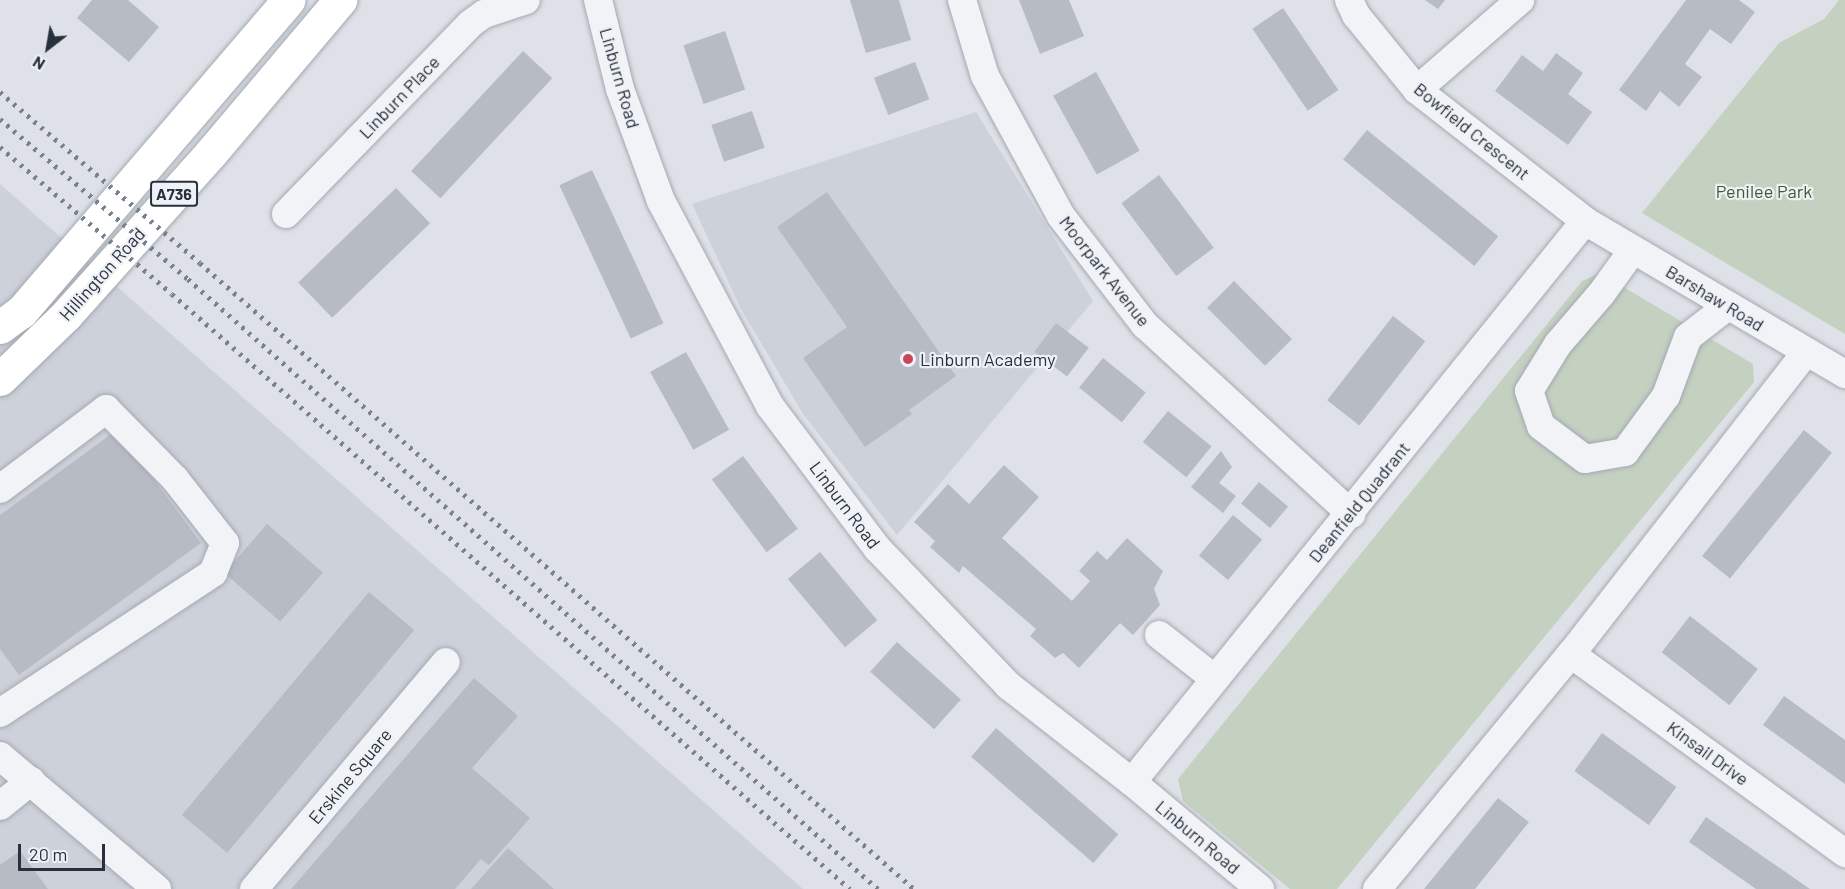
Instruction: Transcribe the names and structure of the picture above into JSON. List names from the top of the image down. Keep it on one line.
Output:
{"streets":{"main road":["A736","Hillington Road"],"street":["Linburn Road","Linburn Place","Bowfield Crescent","Moorpark Avenue","Barshaw Road","Deanfield Quadrant","Kinsail Drive","Erskine Square"]},"crossings":[["Linburn Road","Deanfield Quadrant"],["Bowfield Crescent","Barshaw Road"],["Bowfield Crescent","Deanfield Quadrant"],["Moorpark Avenue","Deanfield Quadrant"],["Barshaw Road","Deanfield Quadrant"]],"parks":["Penilee Park"],"places":["Linburn Academy"],"scale_bar":"20 m","north":"bottom left"}
